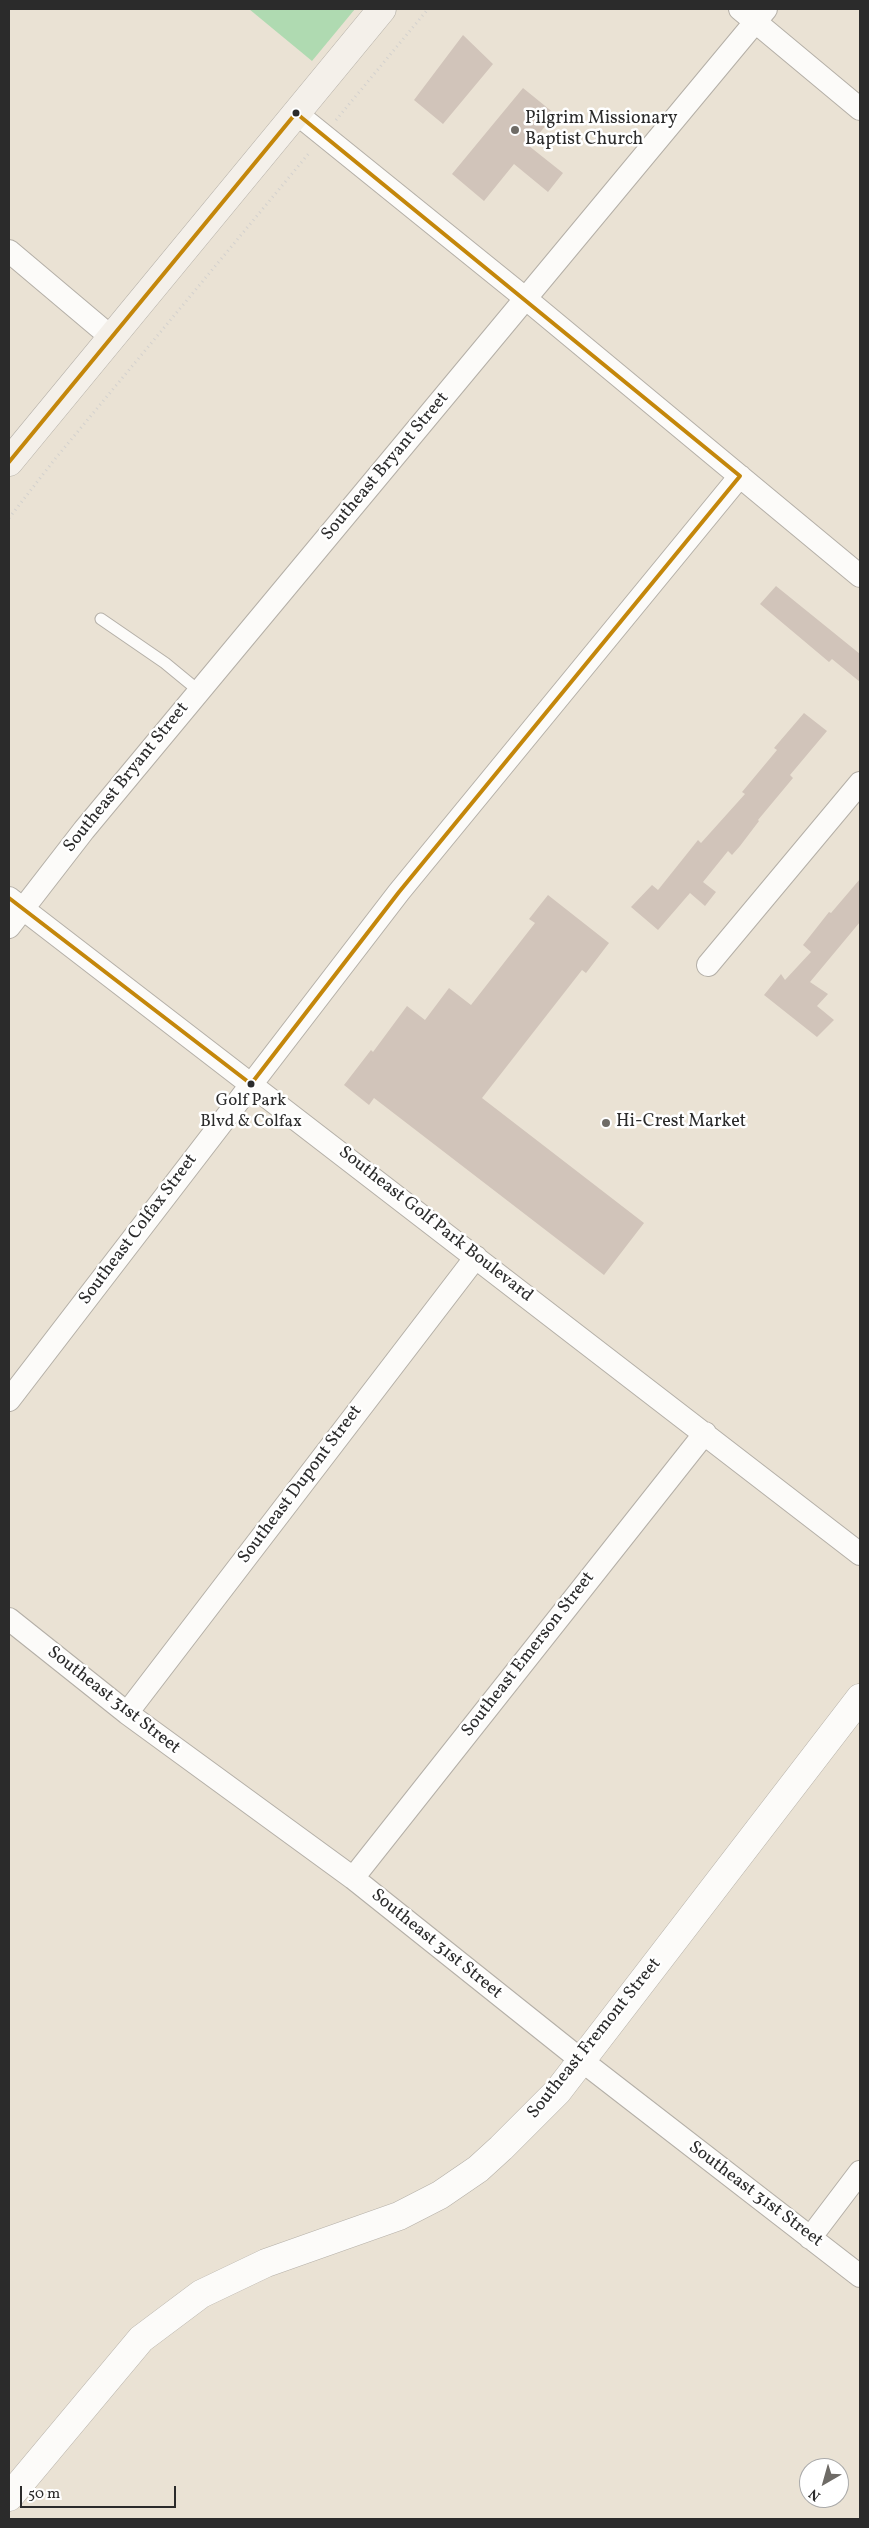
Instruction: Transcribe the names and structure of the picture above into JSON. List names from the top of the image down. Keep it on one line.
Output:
{"streets":{"street":["Southeast Bryant Street","Southeast Golf Park Boulevard","Southeast Colfax Street","Southeast Dupont Street","Southeast Emerson Street","Southeast 31st Street","Southeast Fremont Street"]},"crossings":[["Southeast Bryant Street","Southeast Golf Park Boulevard"],["Southeast Golf Park Boulevard","Southeast Colfax Street"],["Southeast Golf Park Boulevard","Southeast Dupont Street"],["Southeast Golf Park Boulevard","Southeast Emerson Street"],["Southeast Dupont Street","Southeast 31st Street"],["Southeast Emerson Street","Southeast 31st Street"],["Southeast 31st Street","Southeast Fremont Street"]],"places":["Pilgrim Missionary Baptist Church","Golf Park Blvd & Colfax","Hi-Crest Market"],"scale_bar":"50 m","north":"bottom left"}
